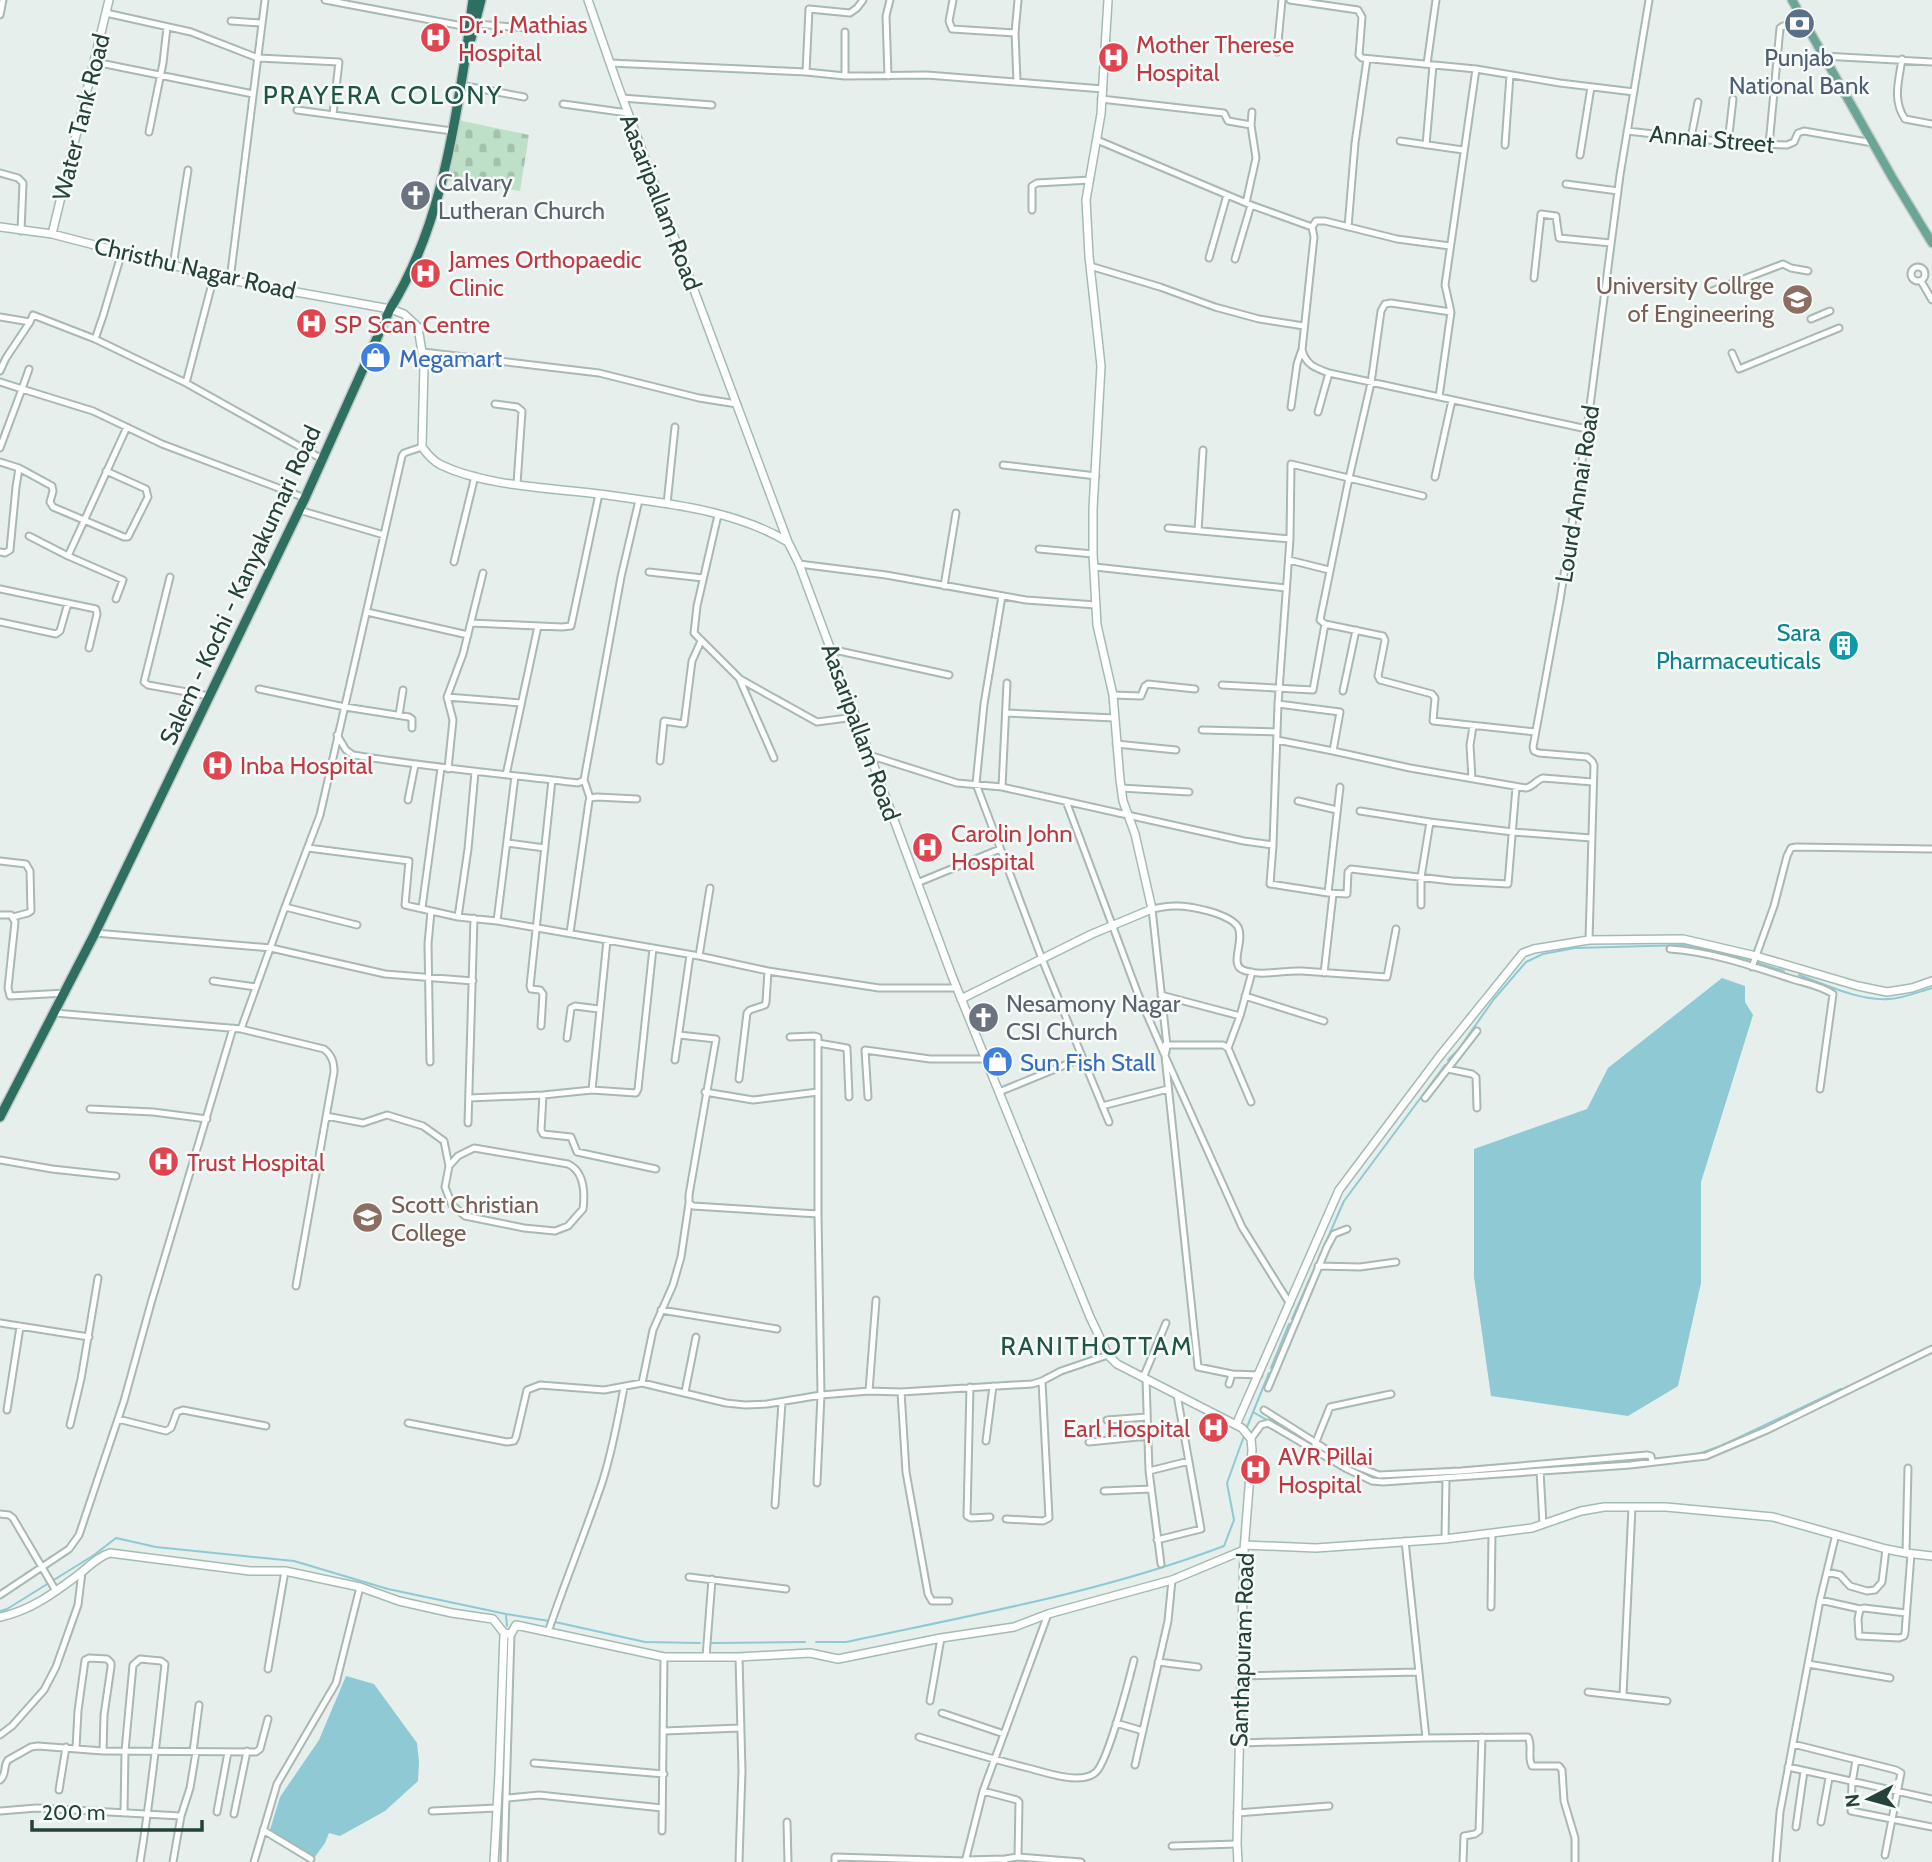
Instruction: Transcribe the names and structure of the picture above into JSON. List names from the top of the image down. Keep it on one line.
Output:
{"streets":{"highway":["Salem - Kochi - Kanyakumari Road"],"street":["Water Tank Road","Annai Street","Aasaripallam Road","Christhu Nagar Road","Lourd Annai Road","Santhapuram Road"]},"crossings":[["Water Tank Road","Christhu Nagar Road"],["Annai Street","Lourd Annai Road"],["Aasaripallam Road","Santhapuram Road"],["Christhu Nagar Road","Salem - Kochi - Kanyakumari Road"]],"districts":["PRAYERA COLONY","RANITHOTTAM"],"places":{"bank":["Punjab National Bank"],"hospital":["Dr. J. Mathias Hospital","Mother Therese Hospital","James Orthopaedic Clinic","SP Scan Centre","Inba Hospital","Carolin John Hospital","Trust Hospital","Earl Hospital","AVR Pillai Hospital"],"church":["Calvary Lutheran Church","Nesamony Nagar CSI Church"],"school or university":["University Collrge of Engineering","Scott Christian College"],"shop":["Megamart","Sun Fish Stall"],"building":["Sara Pharmaceuticals"]},"scale_bar":"200 m","north":"left"}
